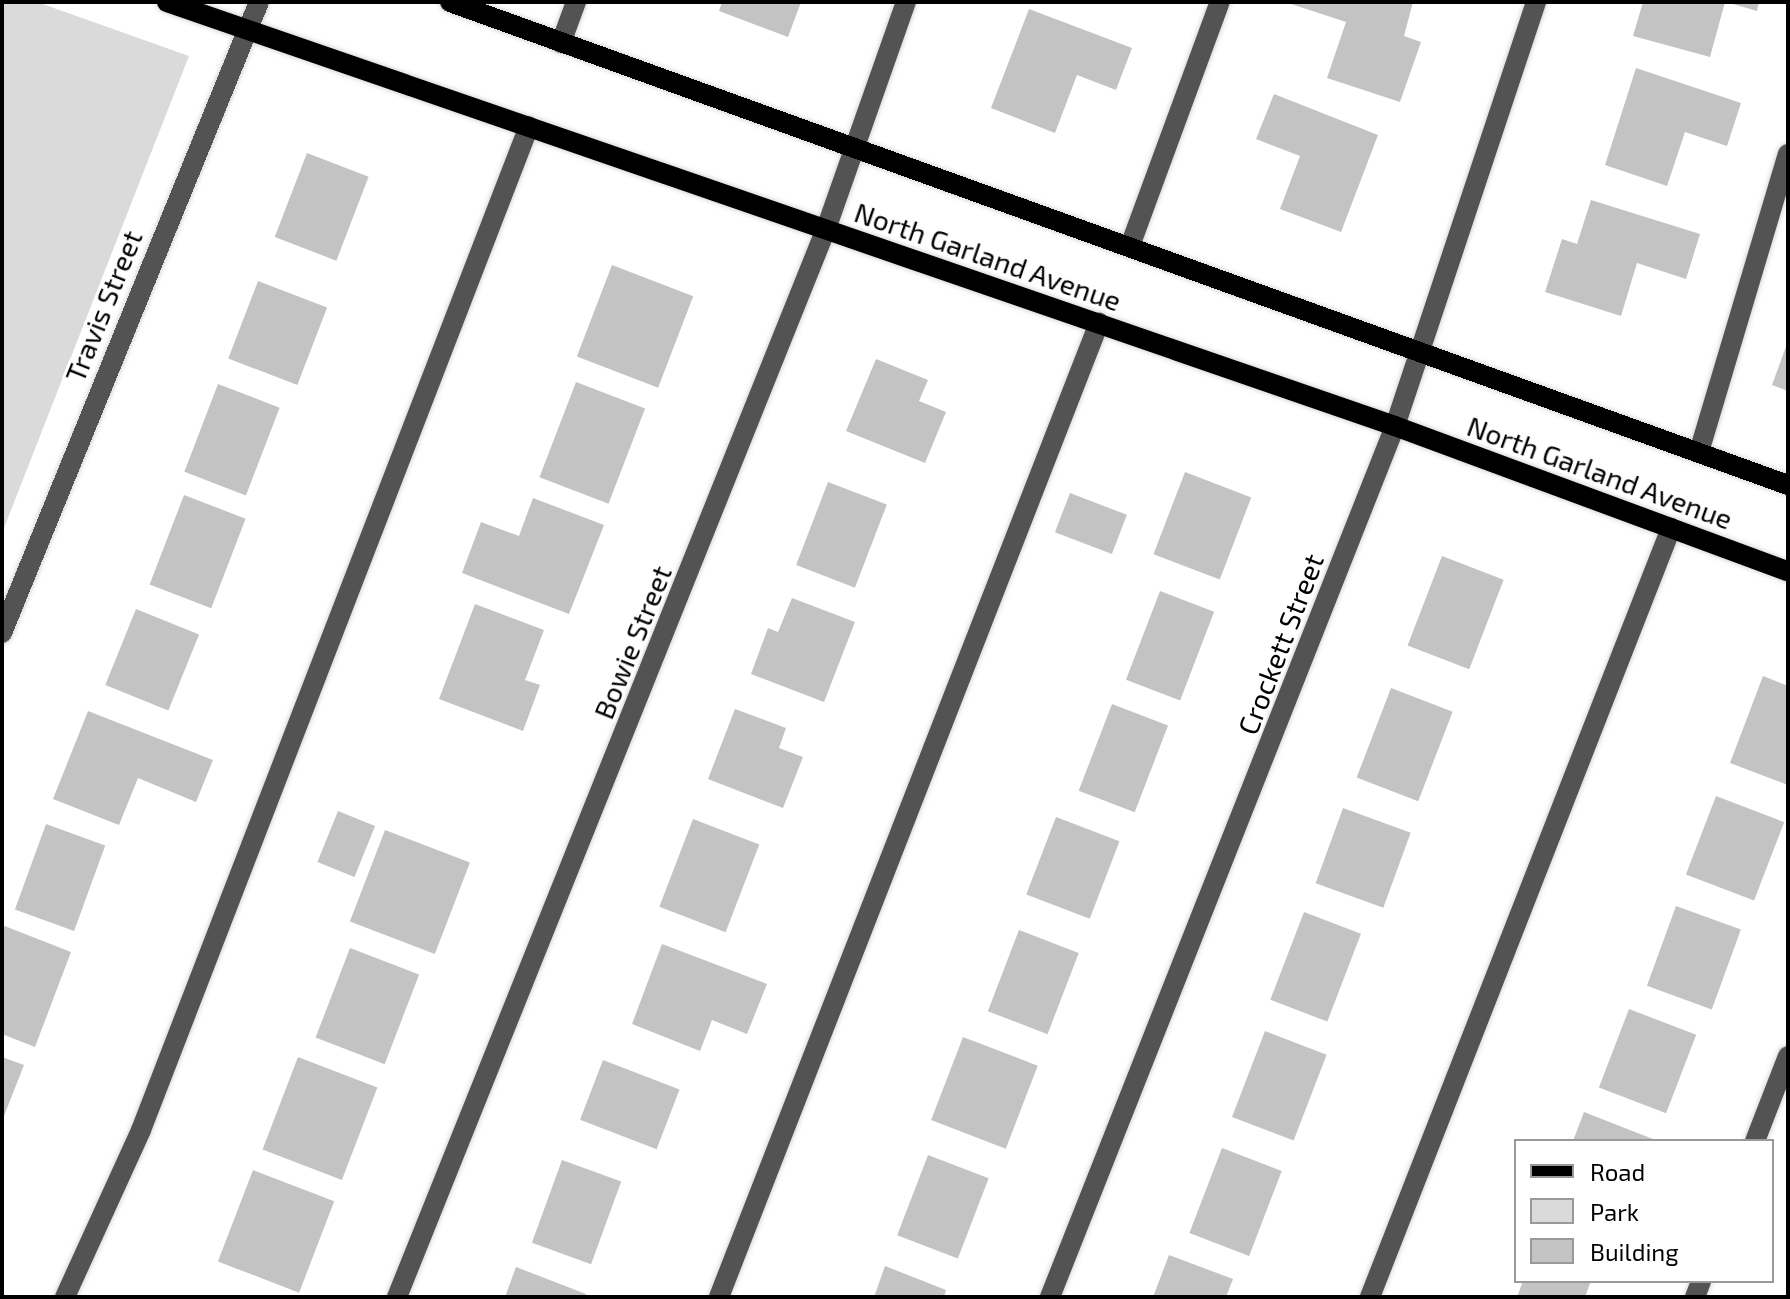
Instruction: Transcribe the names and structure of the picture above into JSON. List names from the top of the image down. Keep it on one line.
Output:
{"streets":{"main road":["North Garland Avenue"],"street":["Travis Street","Bowie Street","Crockett Street"]},"crossings":[["North Garland Avenue","Travis Street"],["North Garland Avenue","Bowie Street"],["North Garland Avenue","Crockett Street"]],"legend":["Road","Park","Building"]}
